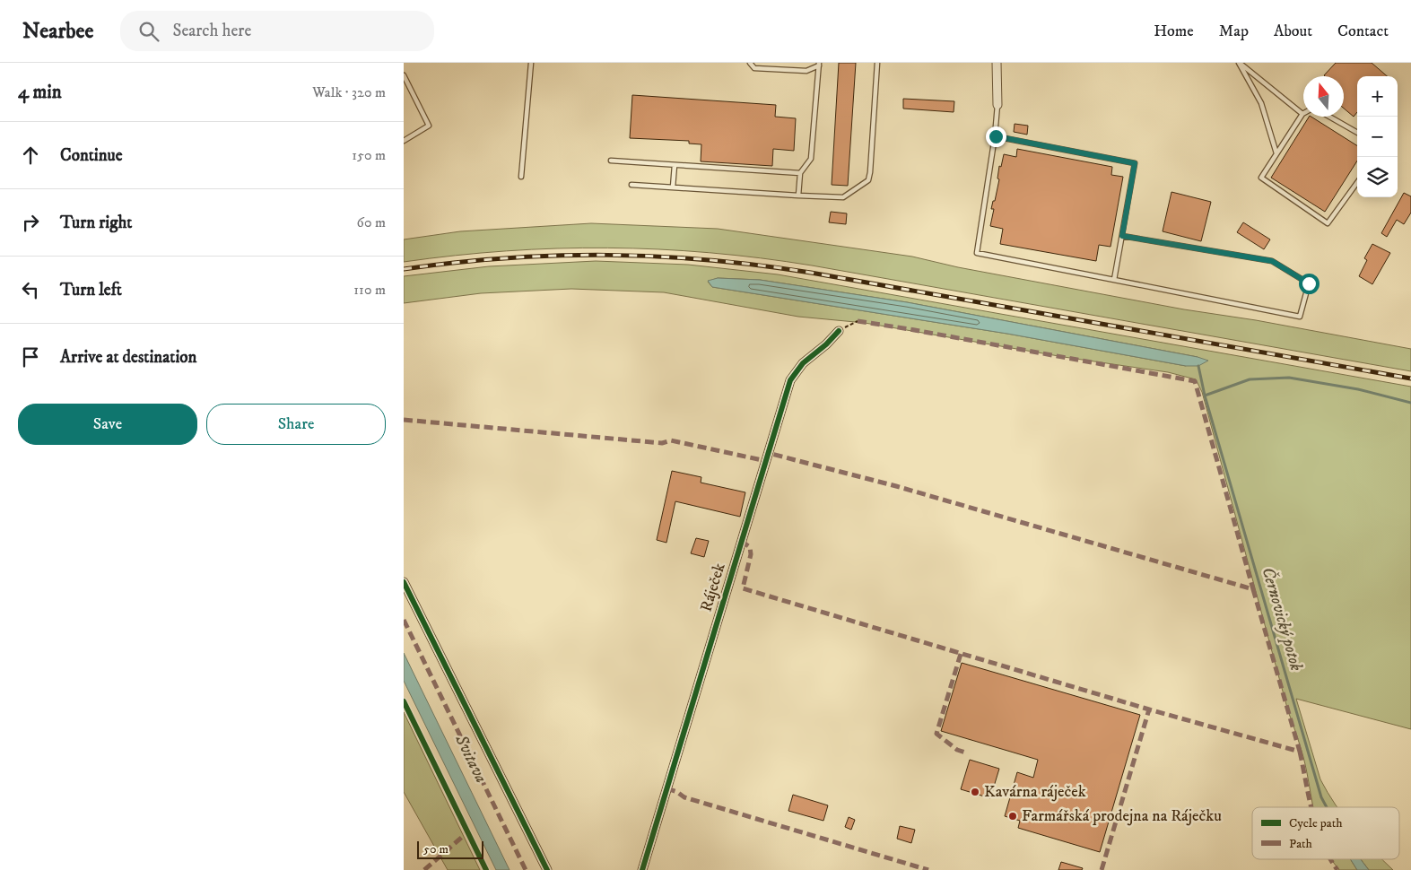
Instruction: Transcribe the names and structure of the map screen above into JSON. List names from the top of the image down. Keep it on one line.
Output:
{"streets":{"street":["Ráječek"]},"water":["Černovický potok","Svitava"],"places":["Kavárna ráječek","Farmářská prodejna na Ráječku"],"legend":["Cycle path","Path"],"scale_bar":"50 m","north":"top","page":{"header":"Nearbee","search":"Search here","nav":["Home","Map","About","Contact"],"heading":["4 min","Walk · 320 m"],"map_buttons":["+","−"],"list":[["Continue","150 m"],["Turn right","60 m"],["Turn left","110 m"],"Arrive at destination"],"buttons":["Save","Share"],"scale":"50 m"}}
